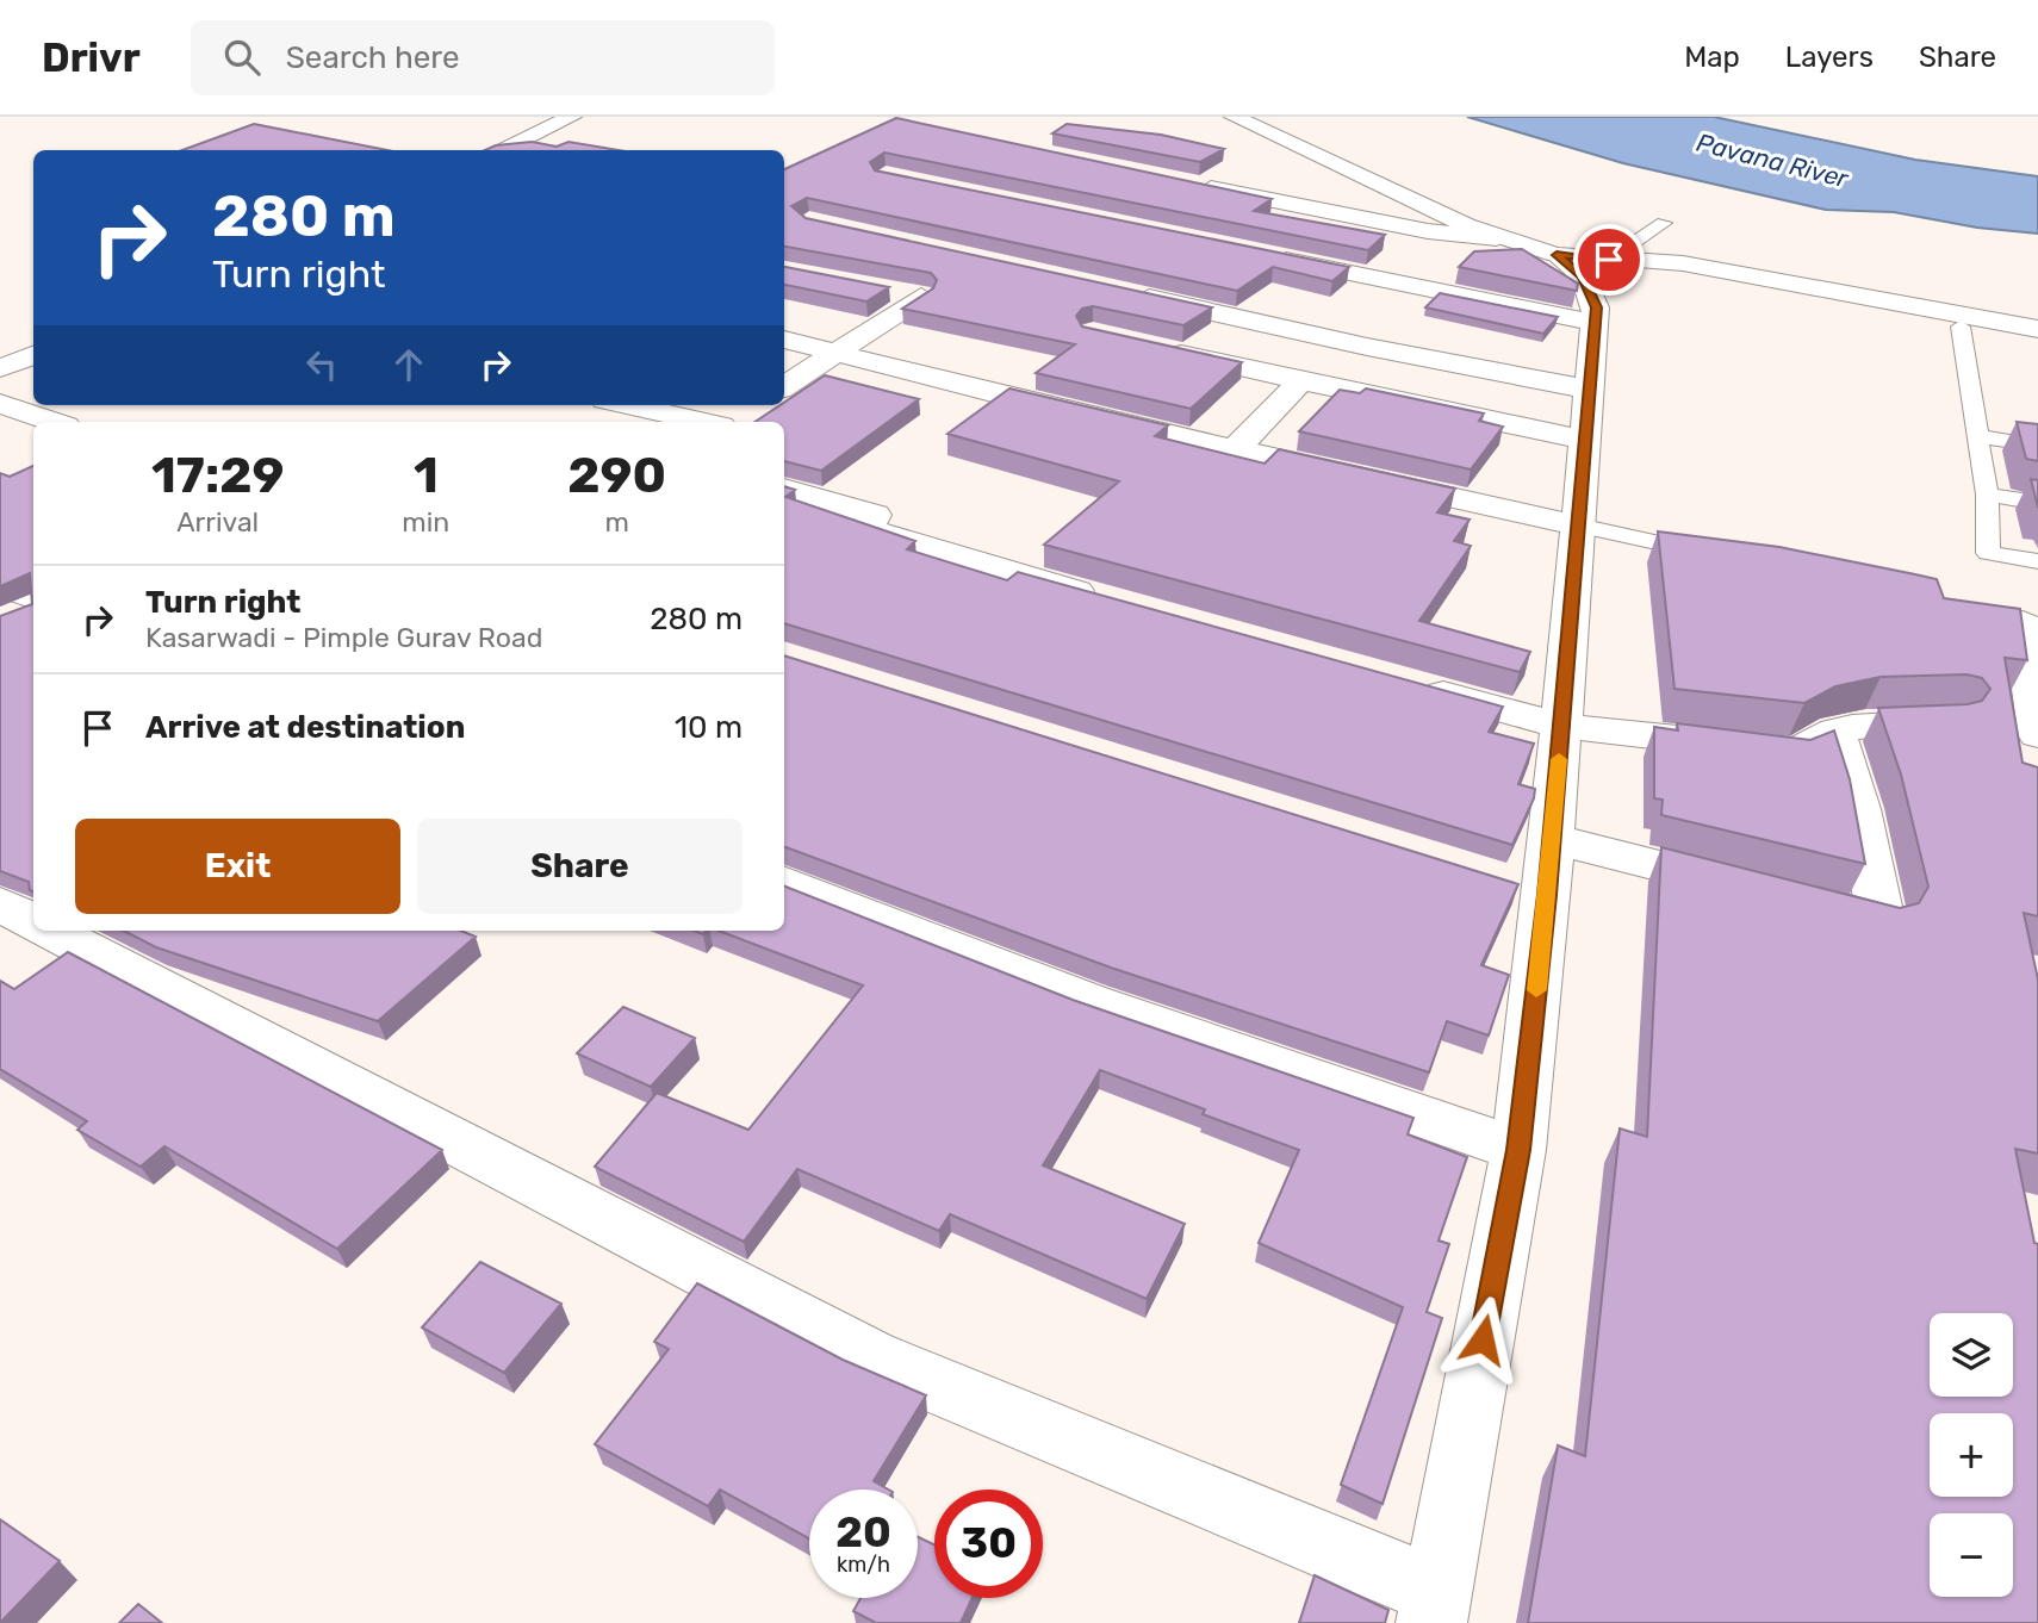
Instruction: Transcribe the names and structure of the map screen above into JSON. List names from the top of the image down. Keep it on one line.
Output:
{"water":["Pavana River"],"page":{"header":"Drivr","search":"Search here","nav":["Map","Layers","Share"],"turn":["280 m","Turn right"],"eta":["17:29","Arrival","1","min","290","m"],"list":[{"name":"Turn right","note":"Kasarwadi - Pimple Gurav Road","value":"280 m"},{"name":"Arrive at destination","value":"10 m"}],"buttons":["Exit","Share"],"map_buttons":["+","−"],"speed":"20 km/h","limit":"30"}}
